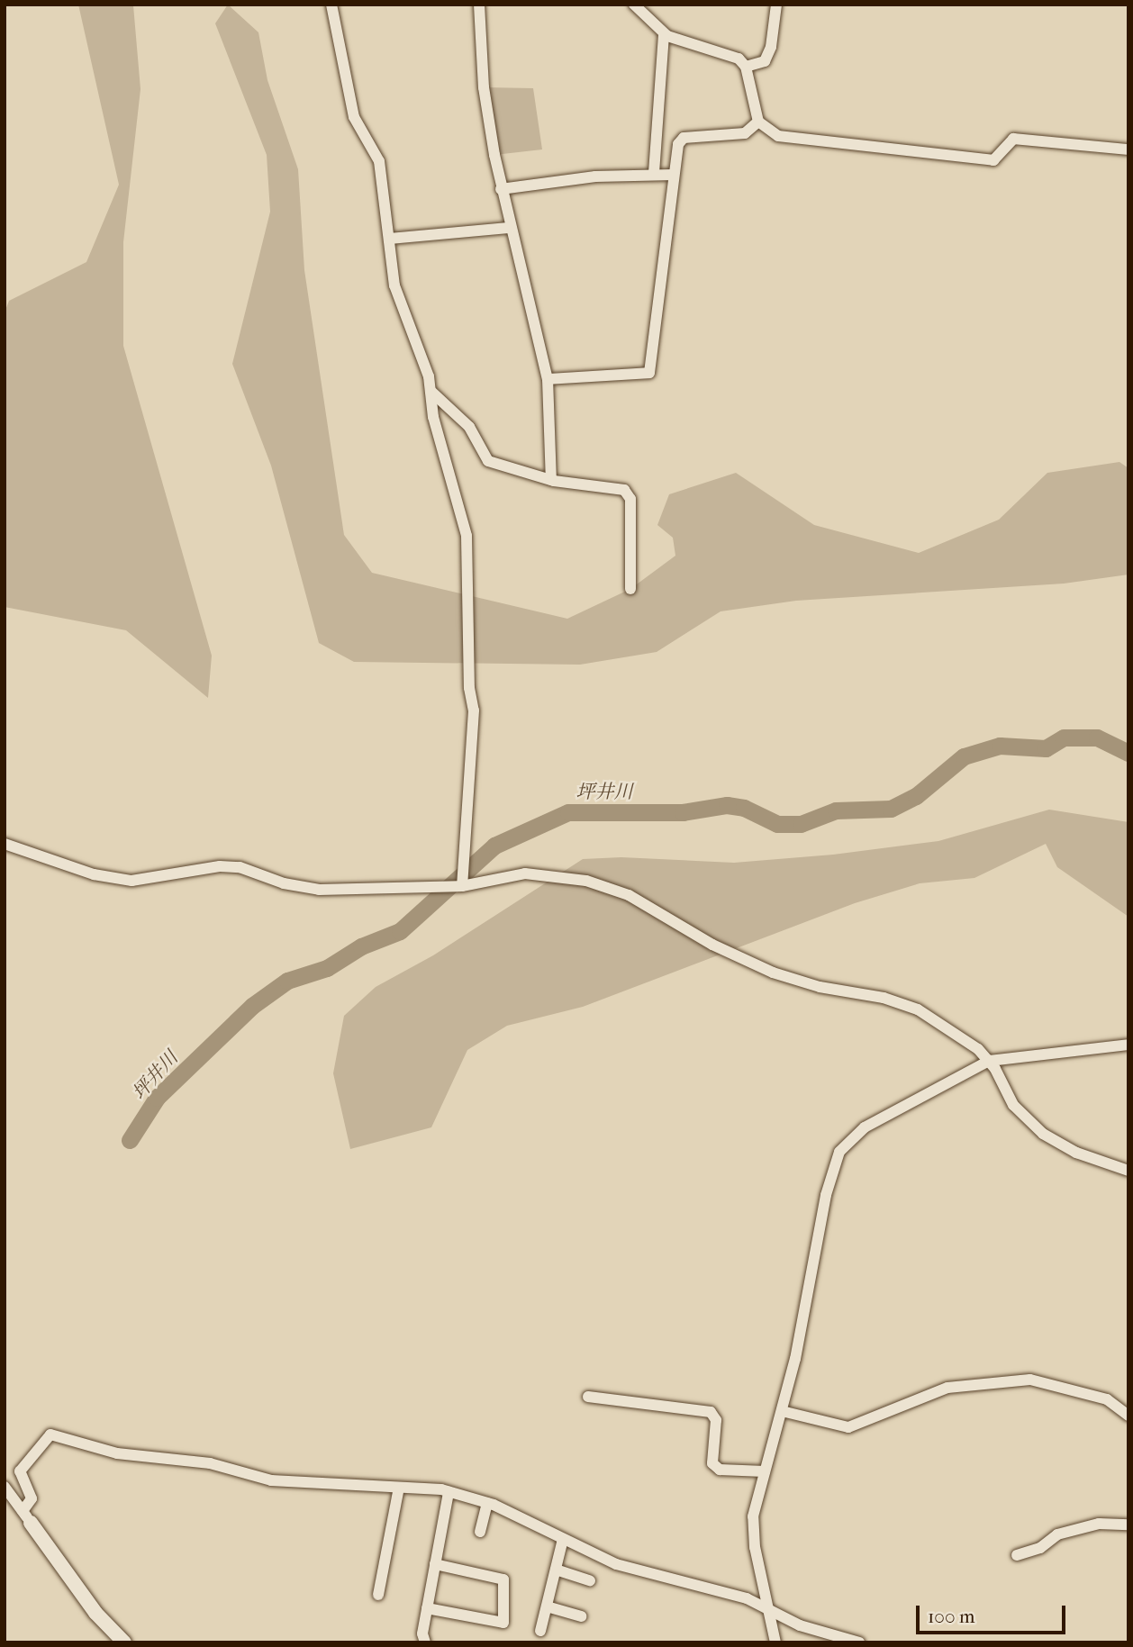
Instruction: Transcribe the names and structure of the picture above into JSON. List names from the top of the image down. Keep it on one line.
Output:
{"water":["坪井川"],"scale_bar":"100 m"}
